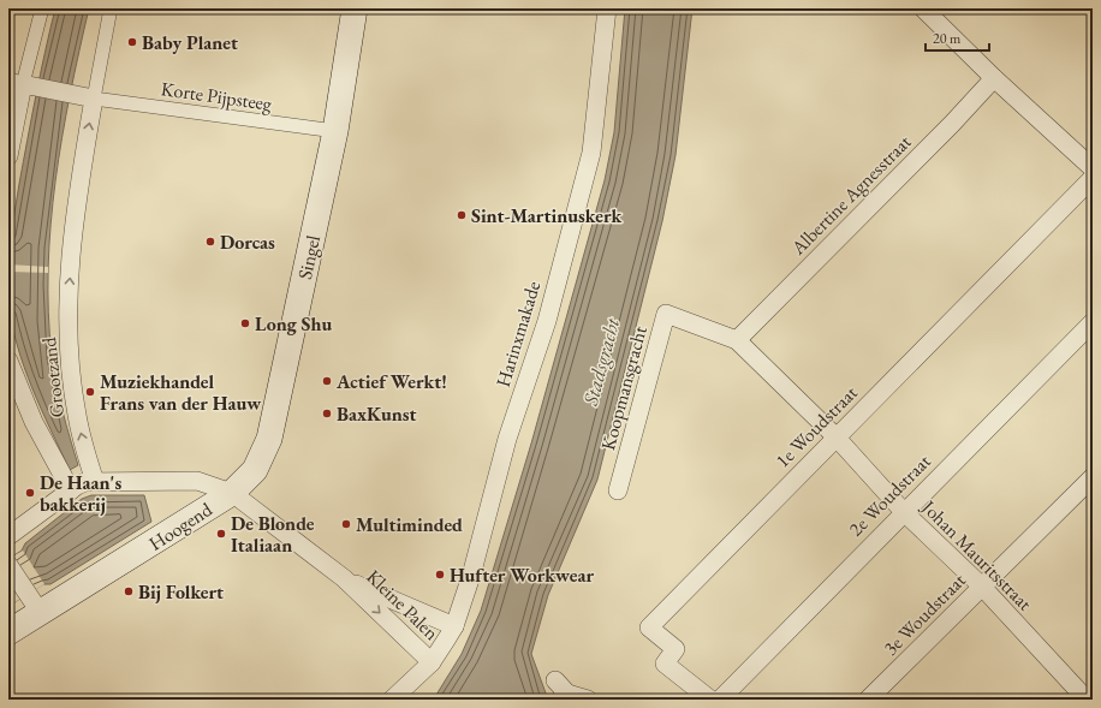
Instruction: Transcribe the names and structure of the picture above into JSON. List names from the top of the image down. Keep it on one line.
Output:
{"streets":{"main road":["Singel","Hoogend"],"street":["Korte Pijpsteeg","Albertine Agnesstraat","Harinxmakade","Grootzand","Koopmansgracht","1e Woudstraat","2e Woudstraat","Johan Mauritsstraat","Kleine Palen","3e Woudstraat"]},"crossings":[["Korte Pijpsteeg","Singel"],["Korte Pijpsteeg","Grootzand"],["Albertine Agnesstraat","Koopmansgracht"],["Albertine Agnesstraat","Johan Mauritsstraat"],["Singel","Hoogend"],["Singel","Kleine Palen"],["Harinxmakade","Kleine Palen"],["Grootzand","Hoogend"],["Koopmansgracht","Johan Mauritsstraat"],["1e Woudstraat","Johan Mauritsstraat"],["2e Woudstraat","Johan Mauritsstraat"],["Hoogend","Kleine Palen"],["Johan Mauritsstraat","3e Woudstraat"]],"water":["Stadsgracht"],"places":["Baby Planet","Sint-Martinuskerk","Dorcas","Long Shu","Actief Werkt!","Muziekhandel Frans van der Hauw","BaxKunst","De Haan's bakkerij","Multiminded","De Blonde Italiaan","Hufter Workwear","Bij Folkert"],"scale_bar":"20 m"}
